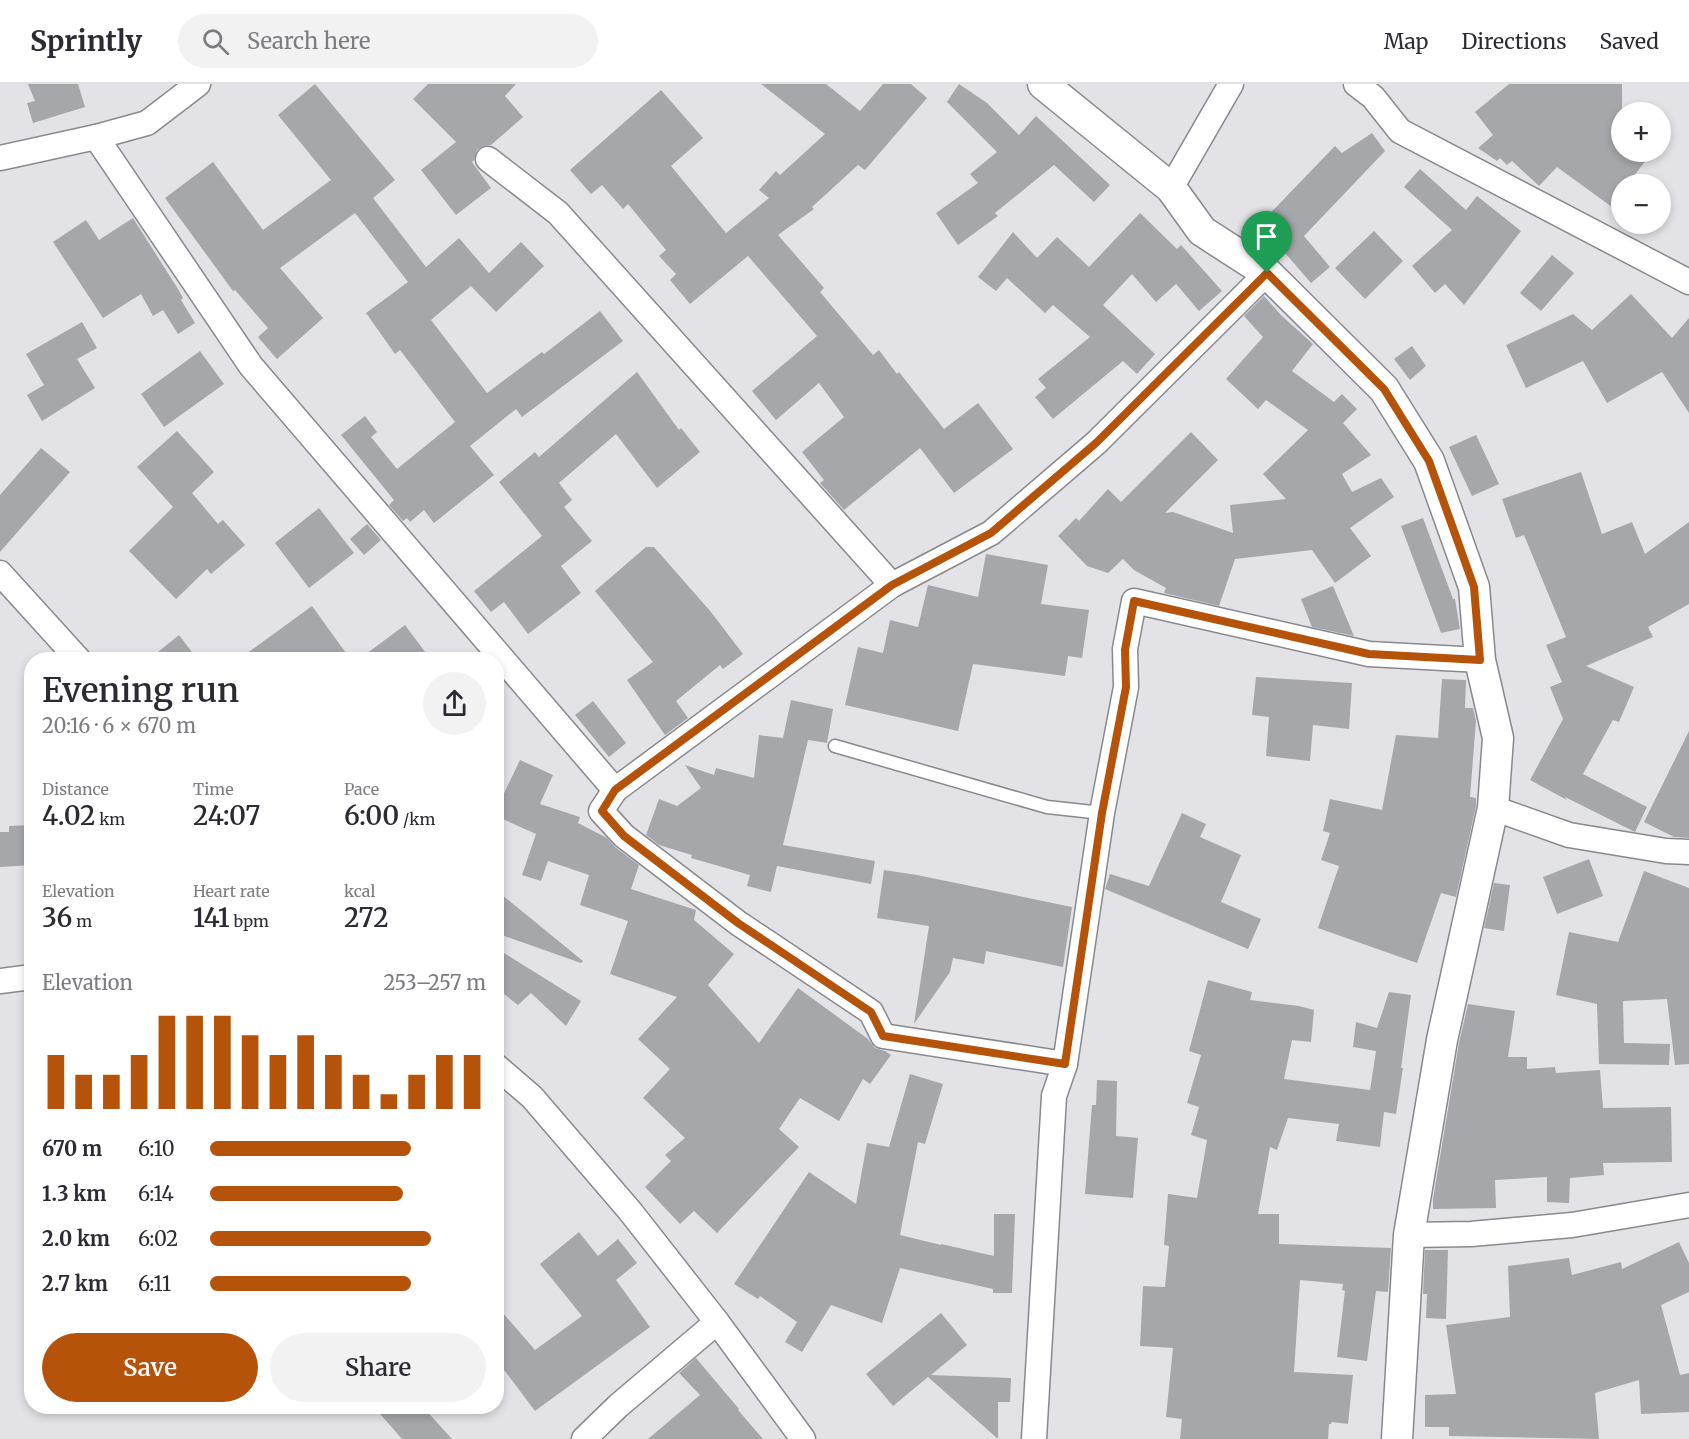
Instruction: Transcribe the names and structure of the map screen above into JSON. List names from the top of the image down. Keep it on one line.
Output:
{"page":{"header":"Sprintly","search":"Search here","nav":["Map","Directions","Saved"],"map_buttons":["+","−"],"heading":["Evening run","20:16 · 6 × 670 m"],"stats":[["Distance","4.02 km"],["Time","24:07"],["Pace","6:00 /km"],["Elevation","36 m"],["Heart rate","141 bpm"],["kcal","272"]],"chart":["Elevation","253–257 m"],"list":[{"name":"670 m","note":"6:10"},{"name":"1.3 km","note":"6:14"},{"name":"2.0 km","note":"6:02"},{"name":"2.7 km","note":"6:11"}],"buttons":["Save","Share"]}}
